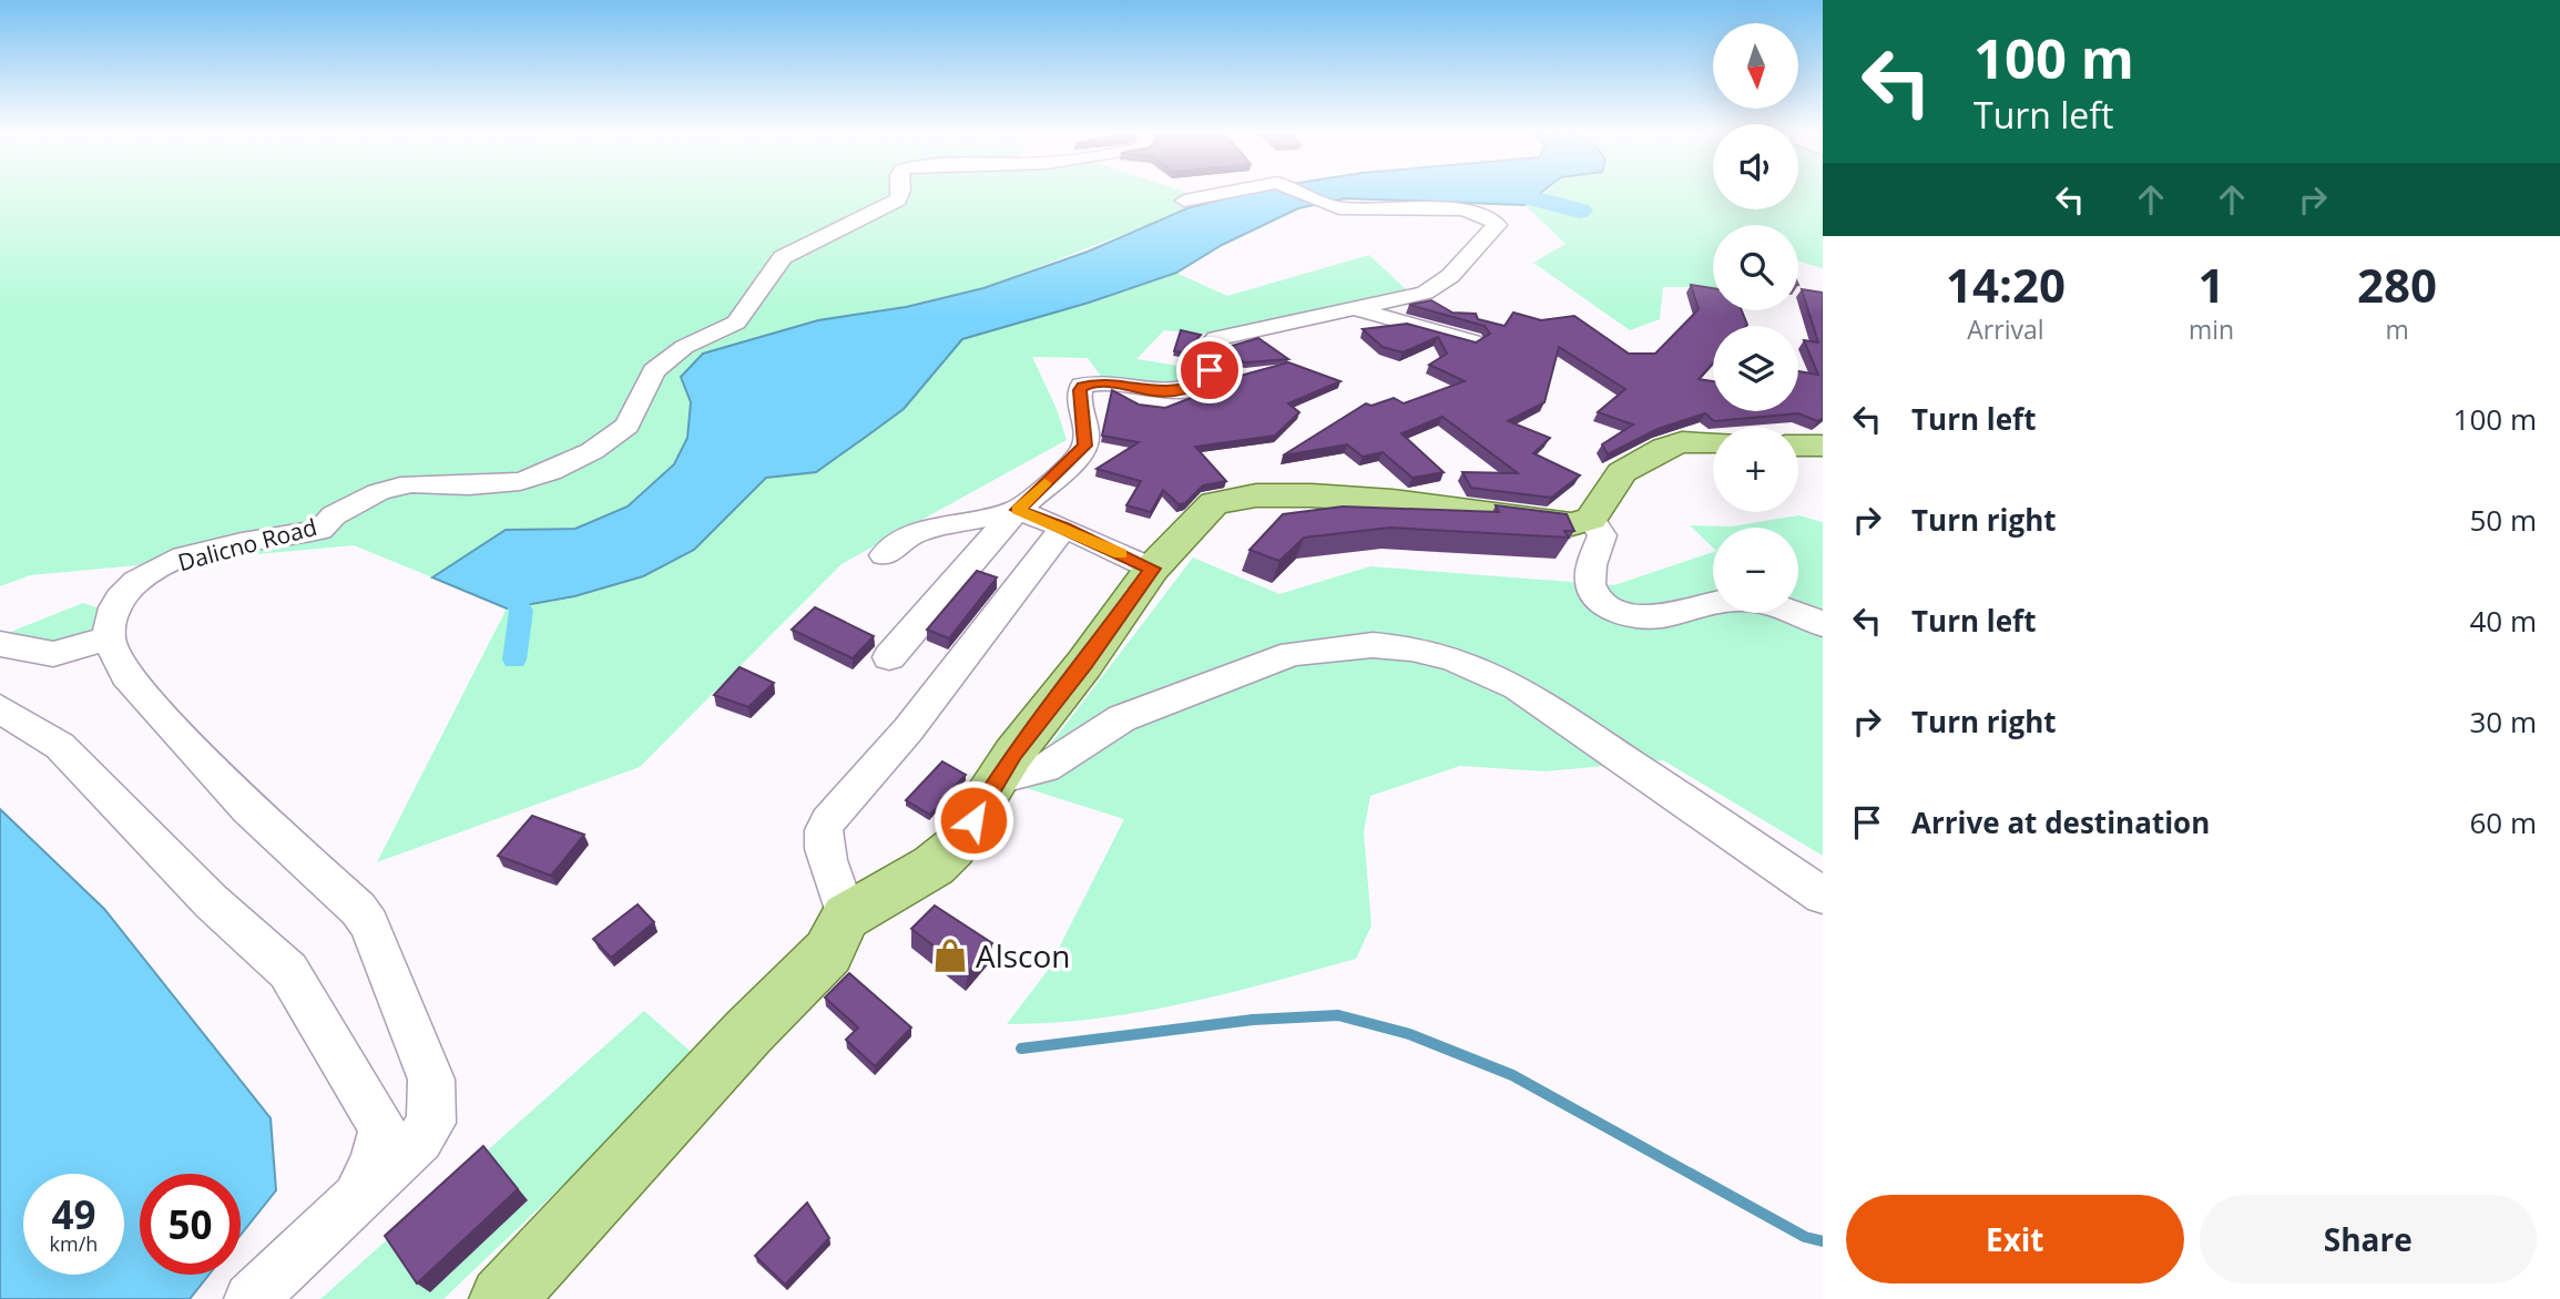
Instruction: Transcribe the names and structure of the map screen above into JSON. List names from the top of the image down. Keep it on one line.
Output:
{"streets":{"street":["Dalicno Road"]},"places":{"shop":["Alscon"]},"north":"bottom","page":{"turn":["100 m","Turn left"],"map_buttons":["+","−"],"eta":["14:20","Arrival","1","min","280","m"],"list":[{"name":"Turn left","value":"100 m"},{"name":"Turn right","value":"50 m"},{"name":"Turn left","value":"40 m"},{"name":"Turn right","value":"30 m"},{"name":"Arrive at destination","value":"60 m"}],"speed":"49 km/h","limit":"50","buttons":["Exit","Share"]}}
